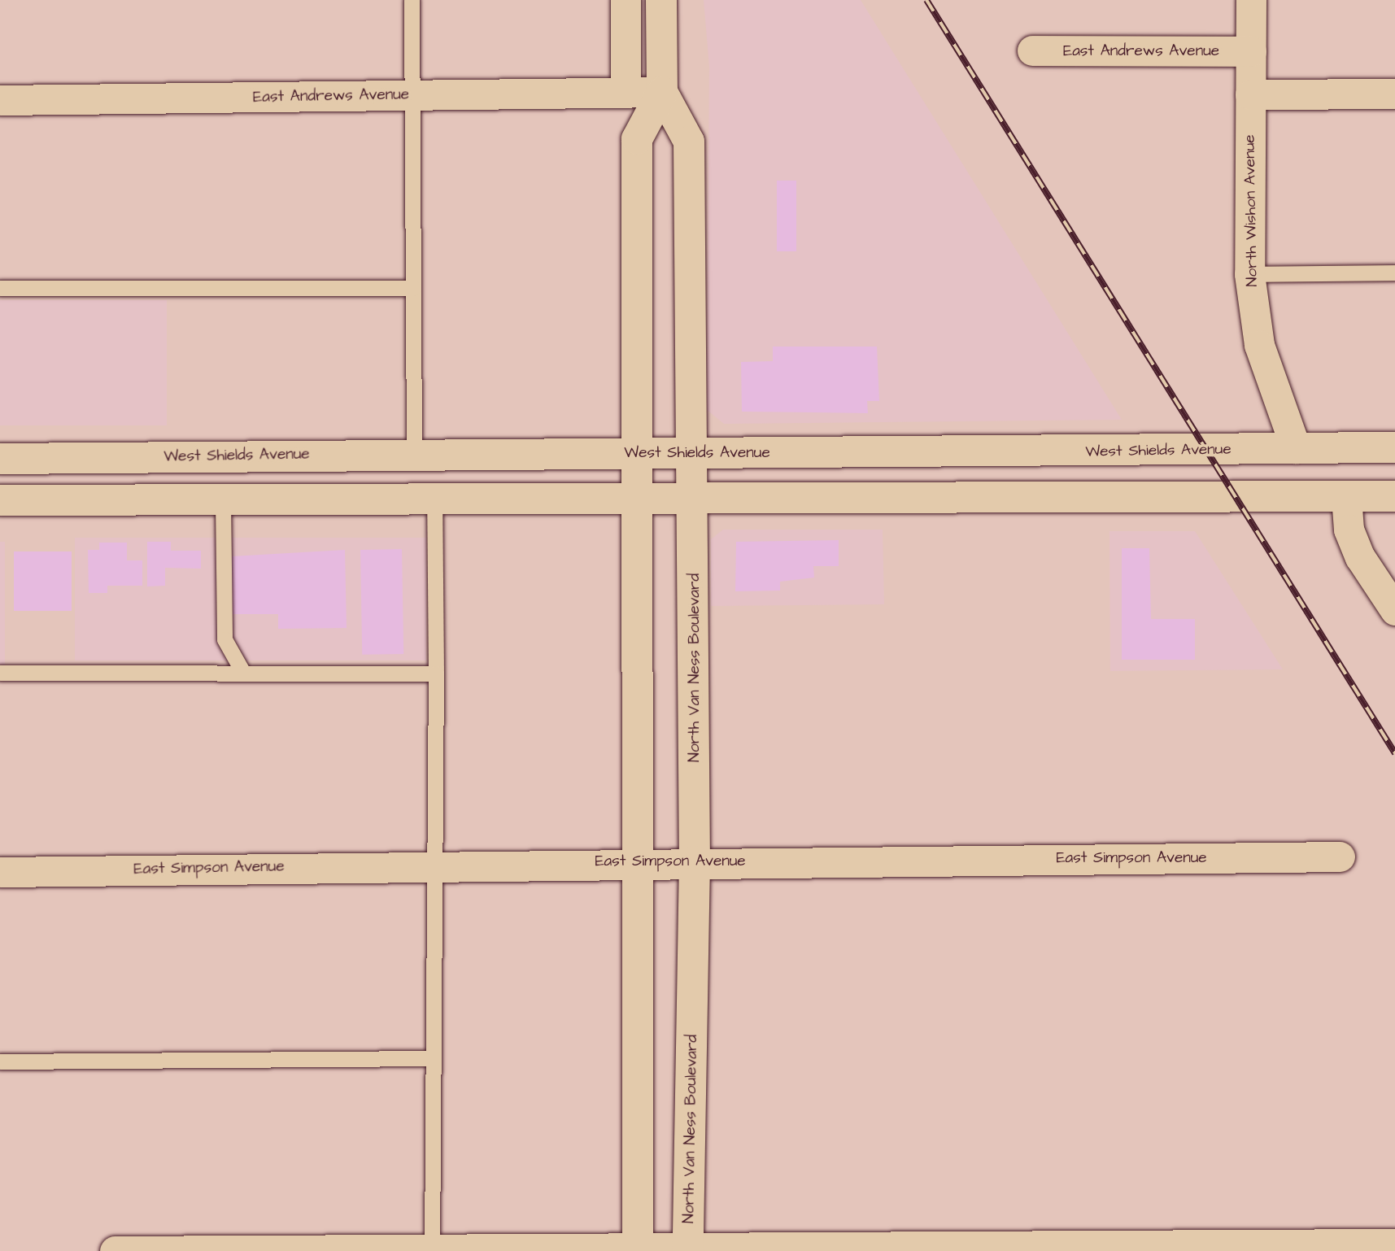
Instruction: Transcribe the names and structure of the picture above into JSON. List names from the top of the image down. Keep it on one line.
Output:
{"streets":{"main road":["West Shields Avenue","North Van Ness Boulevard"],"street":["East Andrews Avenue","North Wishon Avenue","East Simpson Avenue"]},"crossings":[["East Andrews Avenue","North Wishon Avenue"],["East Andrews Avenue","North Van Ness Boulevard"],["North Wishon Avenue","West Shields Avenue"],["West Shields Avenue","North Van Ness Boulevard"],["North Van Ness Boulevard","East Simpson Avenue"]]}
